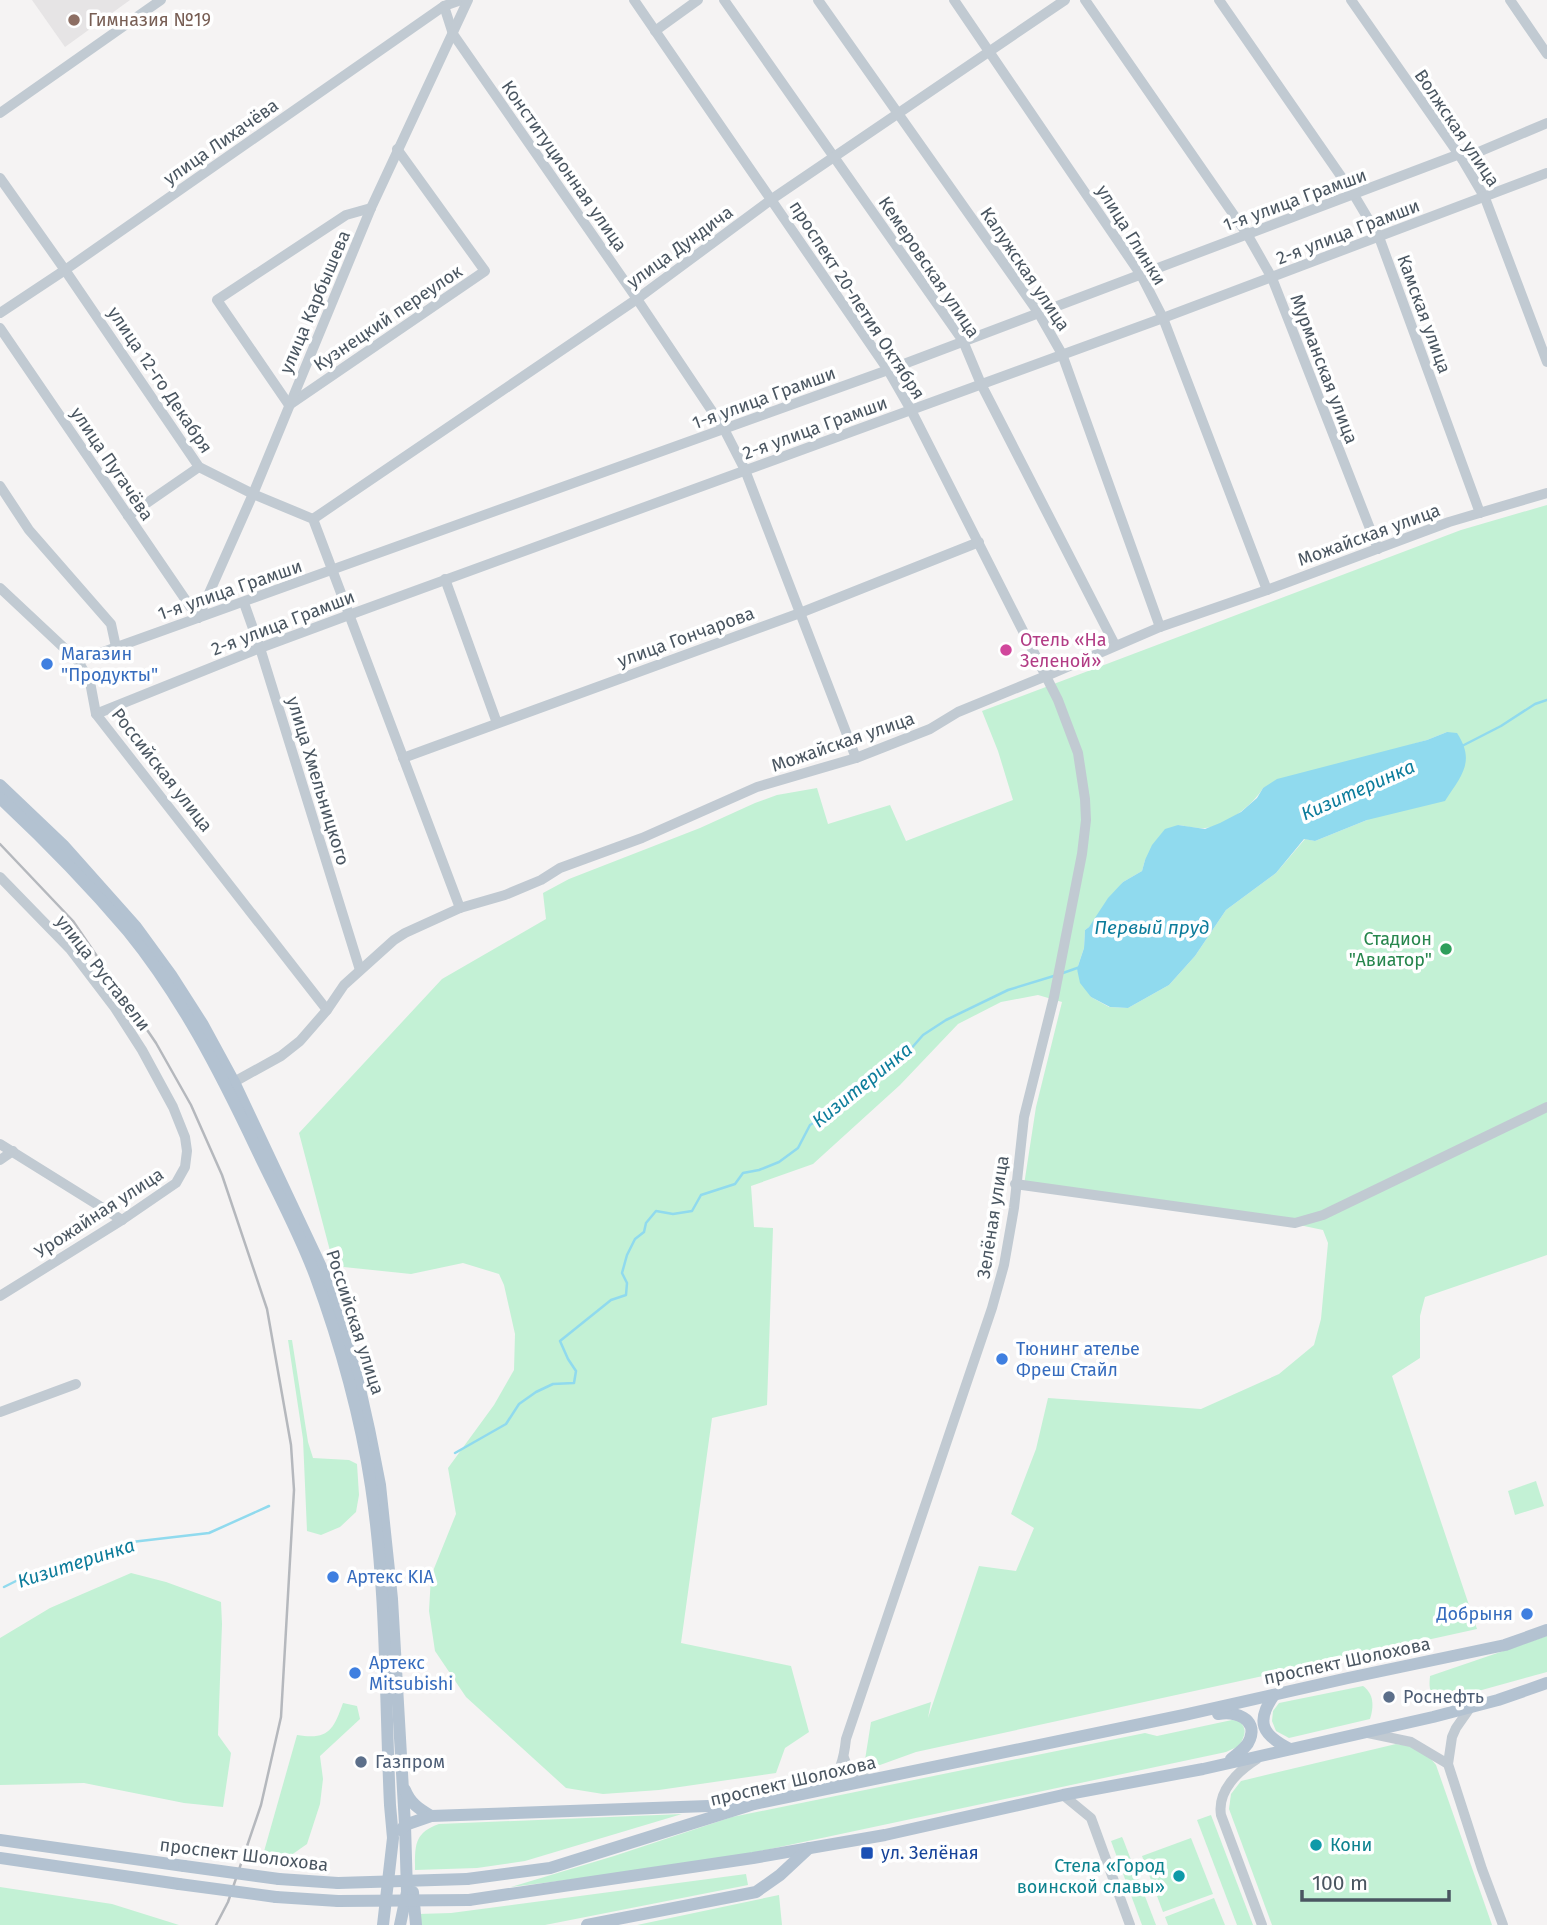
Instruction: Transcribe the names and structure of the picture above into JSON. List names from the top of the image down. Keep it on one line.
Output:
{"streets":{"main road":["Российская улица","проспект Шолохова"],"street":["Волжская улица","улица Лихачёва","Конституционная улица","1-я улица Грамши","2-я улица Грамши","улица Глинки","улица Дундича","Кемеровская улица","Калужская улица","проспект 20-летия Октября","улица Карбышева","Камская улица","Кузнецкий переулок","Мурманская улица","улица 12-го Декабря","улица Пугачёва","Можайская улица","улица Гончарова","улица Хмельницкого","улица Руставели","Урожайная улица","Зелёная улица"]},"crossings":[["Волжская улица","1-я улица Грамши"],["Волжская улица","2-я улица Грамши"],["улица Лихачёва","Конституционная улица"],["улица Лихачёва","улица 12-го Декабря"],["Конституционная улица","1-я улица Грамши"],["Конституционная улица","2-я улица Грамши"],["Конституционная улица","улица Дундича"],["Конституционная улица","улица Карбышева"],["Конституционная улица","Можайская улица"],["Конституционная улица","улица Гончарова"],["1-я улица Грамши","улица Глинки"],["1-я улица Грамши","Кемеровская улица"],["1-я улица Грамши","Калужская улица"],["1-я улица Грамши","проспект 20-летия Октября"],["1-я улица Грамши","улица Карбышева"],["1-я улица Грамши","Камская улица"],["1-я улица Грамши","Мурманская улица"],["1-я улица Грамши","улица Пугачёва"],["1-я улица Грамши","Российская улица"],["1-я улица Грамши","улица Хмельницкого"],["2-я улица Грамши","улица Глинки"],["2-я улица Грамши","Кемеровская улица"],["2-я улица Грамши","Калужская улица"],["2-я улица Грамши","проспект 20-летия Октября"],["2-я улица Грамши","Камская улица"],["2-я улица Грамши","Мурманская улица"],["2-я улица Грамши","Российская улица"],["2-я улица Грамши","улица Хмельницкого"],["улица Глинки","улица Дундича"],["улица Глинки","Можайская улица"],["улица Дундича","Кемеровская улица"],["улица Дундича","Калужская улица"],["улица Дундича","проспект 20-летия Октября"],["улица Дундича","улица 12-го Декабря"],["Кемеровская улица","Можайская улица"],["Калужская улица","Можайская улица"],["проспект 20-летия Октября","Можайская улица"],["проспект 20-летия Октября","улица Гончарова"],["проспект 20-летия Октября","Зелёная улица"],["улица Карбышева","Кузнецкий переулок"],["улица Карбышева","улица 12-го Декабря"],["улица Карбышева","улица Пугачёва"],["Камская улица","Можайская улица"],["Мурманская улица","Можайская улица"],["Можайская улица","Российская улица"],["Можайская улица","улица Хмельницкого"],["Можайская улица","Зелёная улица"],["улица Руставели","Урожайная улица"],["Зелёная улица","проспект Шолохова"]],"water":["Кизитеринка","Первый пруд"],"places":{"other":["Гимназия №19","Отель «На Зеленой»","Магазин \"Продукты\"","Стадион \"Авиатор\"","Тюнинг ателье Фреш Стайл","Артекс KIA","Добрыня","Артекс Mitsubishi","Роснефть","Газпром","Кони","Стела «Город воинской славы»"],"transit":["ул. Зелёная"]},"scale_bar":"100 m"}
